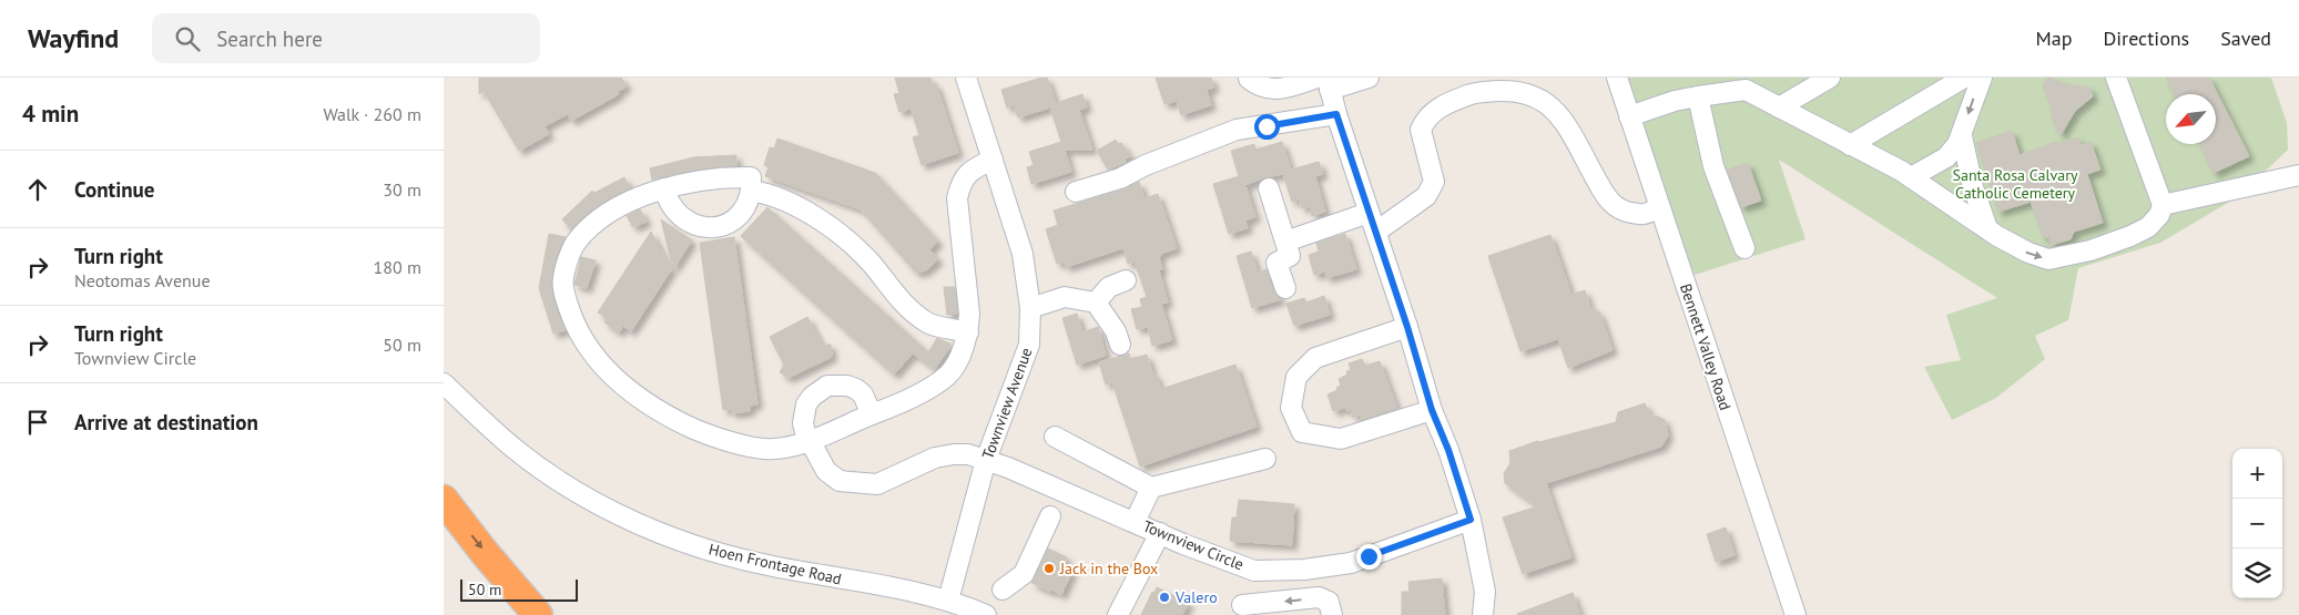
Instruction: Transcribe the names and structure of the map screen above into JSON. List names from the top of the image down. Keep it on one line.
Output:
{"streets":{"street":["Bennett Valley Road","Townview Avenue","Townview Circle","Hoen Frontage Road"]},"crossings":[["Townview Avenue","Townview Circle"],["Townview Avenue","Hoen Frontage Road"]],"parks":["Santa Rosa Calvary Catholic Cemetery"],"places":["Jack in the Box","Valero"],"scale_bar":"50 m","north":"bottom left","page":{"header":"Wayfind","search":"Search here","nav":["Map","Directions","Saved"],"heading":["4 min","Walk · 260 m"],"list":[["Continue","30 m"],["Turn right","Neotomas Avenue","180 m"],["Turn right","Townview Circle","50 m"],"Arrive at destination"],"map_buttons":["+","−"],"scale":"50 m"}}
